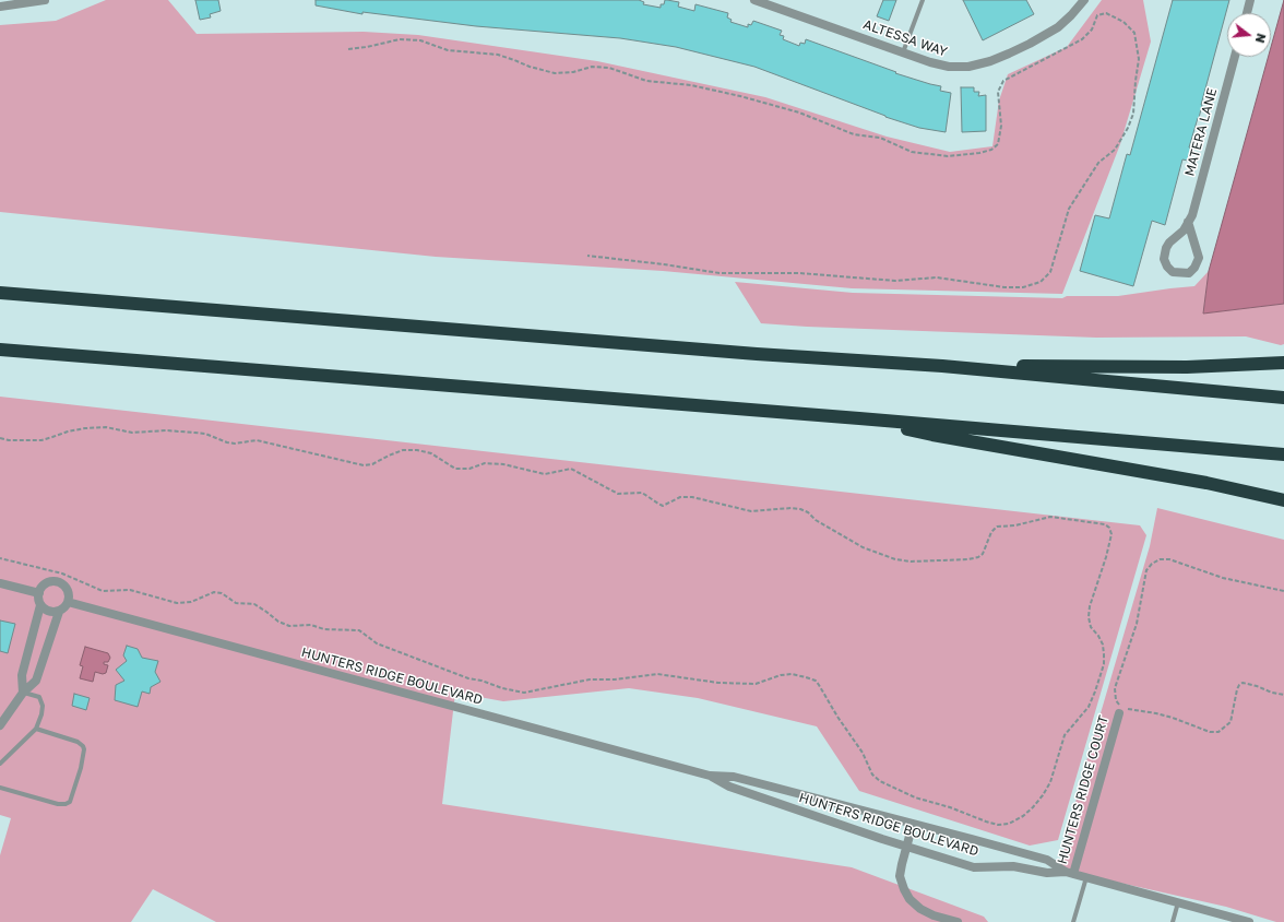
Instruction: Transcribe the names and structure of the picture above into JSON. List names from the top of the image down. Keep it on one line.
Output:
{"streets":{"street":["ALTESSA WAY","MATERA LANE","HUNTERS RIDGE BOULEVARD","HUNTERS RIDGE COURT"]},"crossings":[["HUNTERS RIDGE BOULEVARD","HUNTERS RIDGE COURT"]],"north":"right"}
